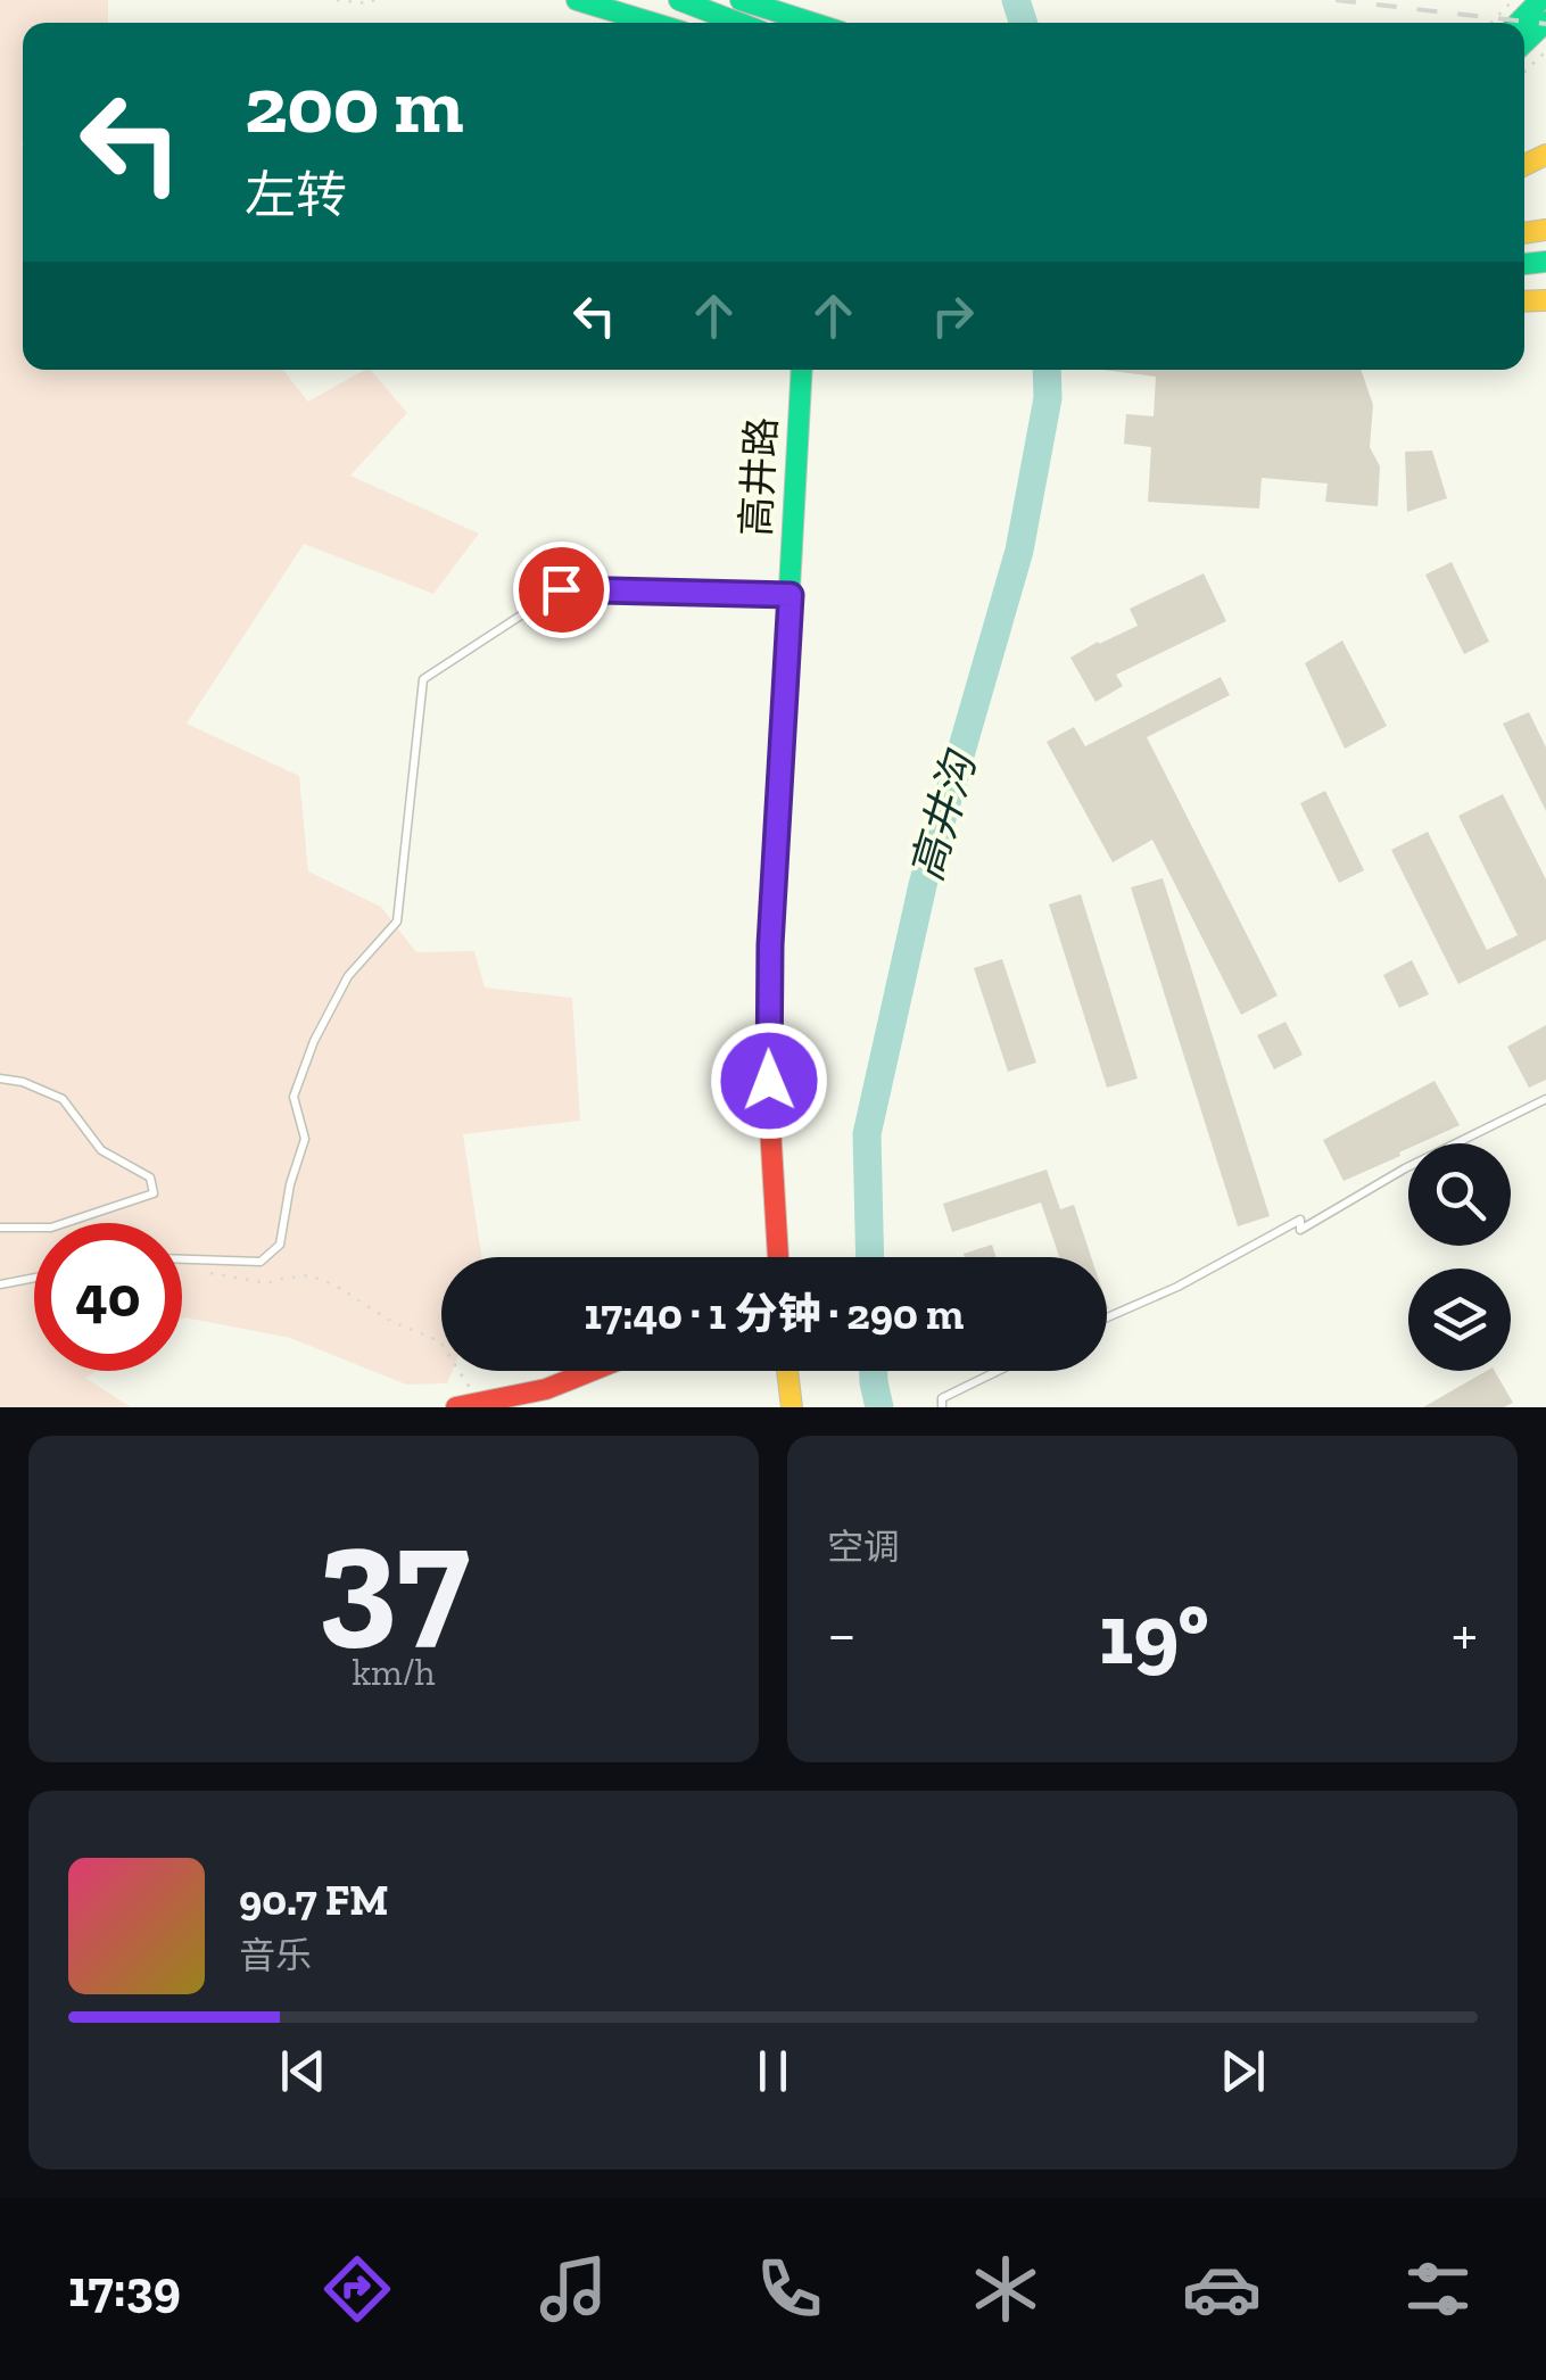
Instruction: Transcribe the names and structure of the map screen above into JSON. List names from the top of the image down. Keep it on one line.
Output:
{"streets":{"main road":["高井路"]},"water":["高井沟"],"page":{"turn":["200 m","左转"],"limit":"40","trip":"17:40 · 1 分钟 · 290 m","tile":[["37","km/h"],"空调"],"heat":["−","19°","+"],"song":["90.7 FM","音乐"],"tabs":"17:39"}}
